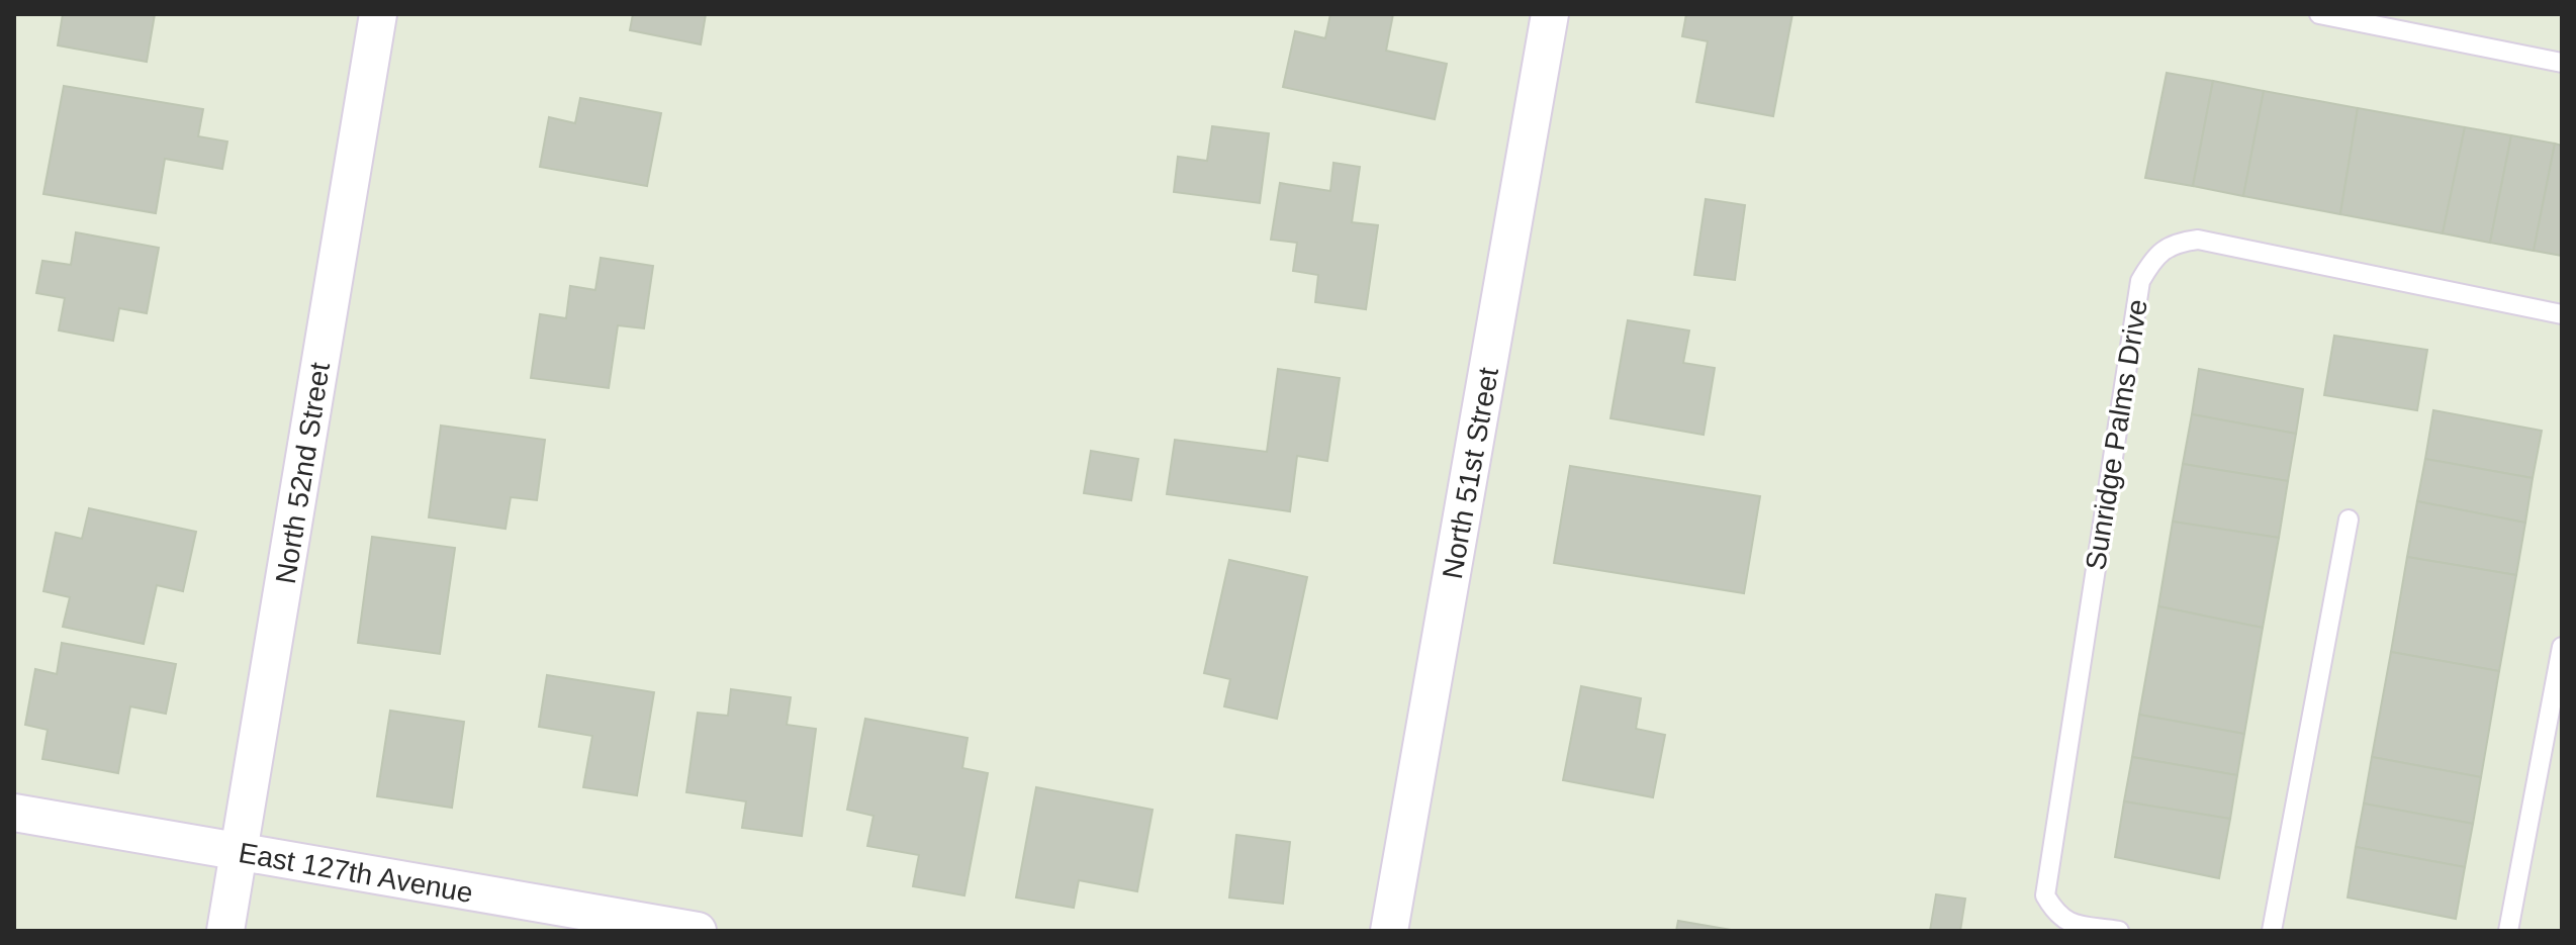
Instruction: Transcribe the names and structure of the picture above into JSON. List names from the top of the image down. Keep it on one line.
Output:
{"streets":{"street":["North 52nd Street","North 51st Street","East 127th Avenue"],"lane":["Sunridge Palms Drive"]},"crossings":[["North 52nd Street","East 127th Avenue"]]}
